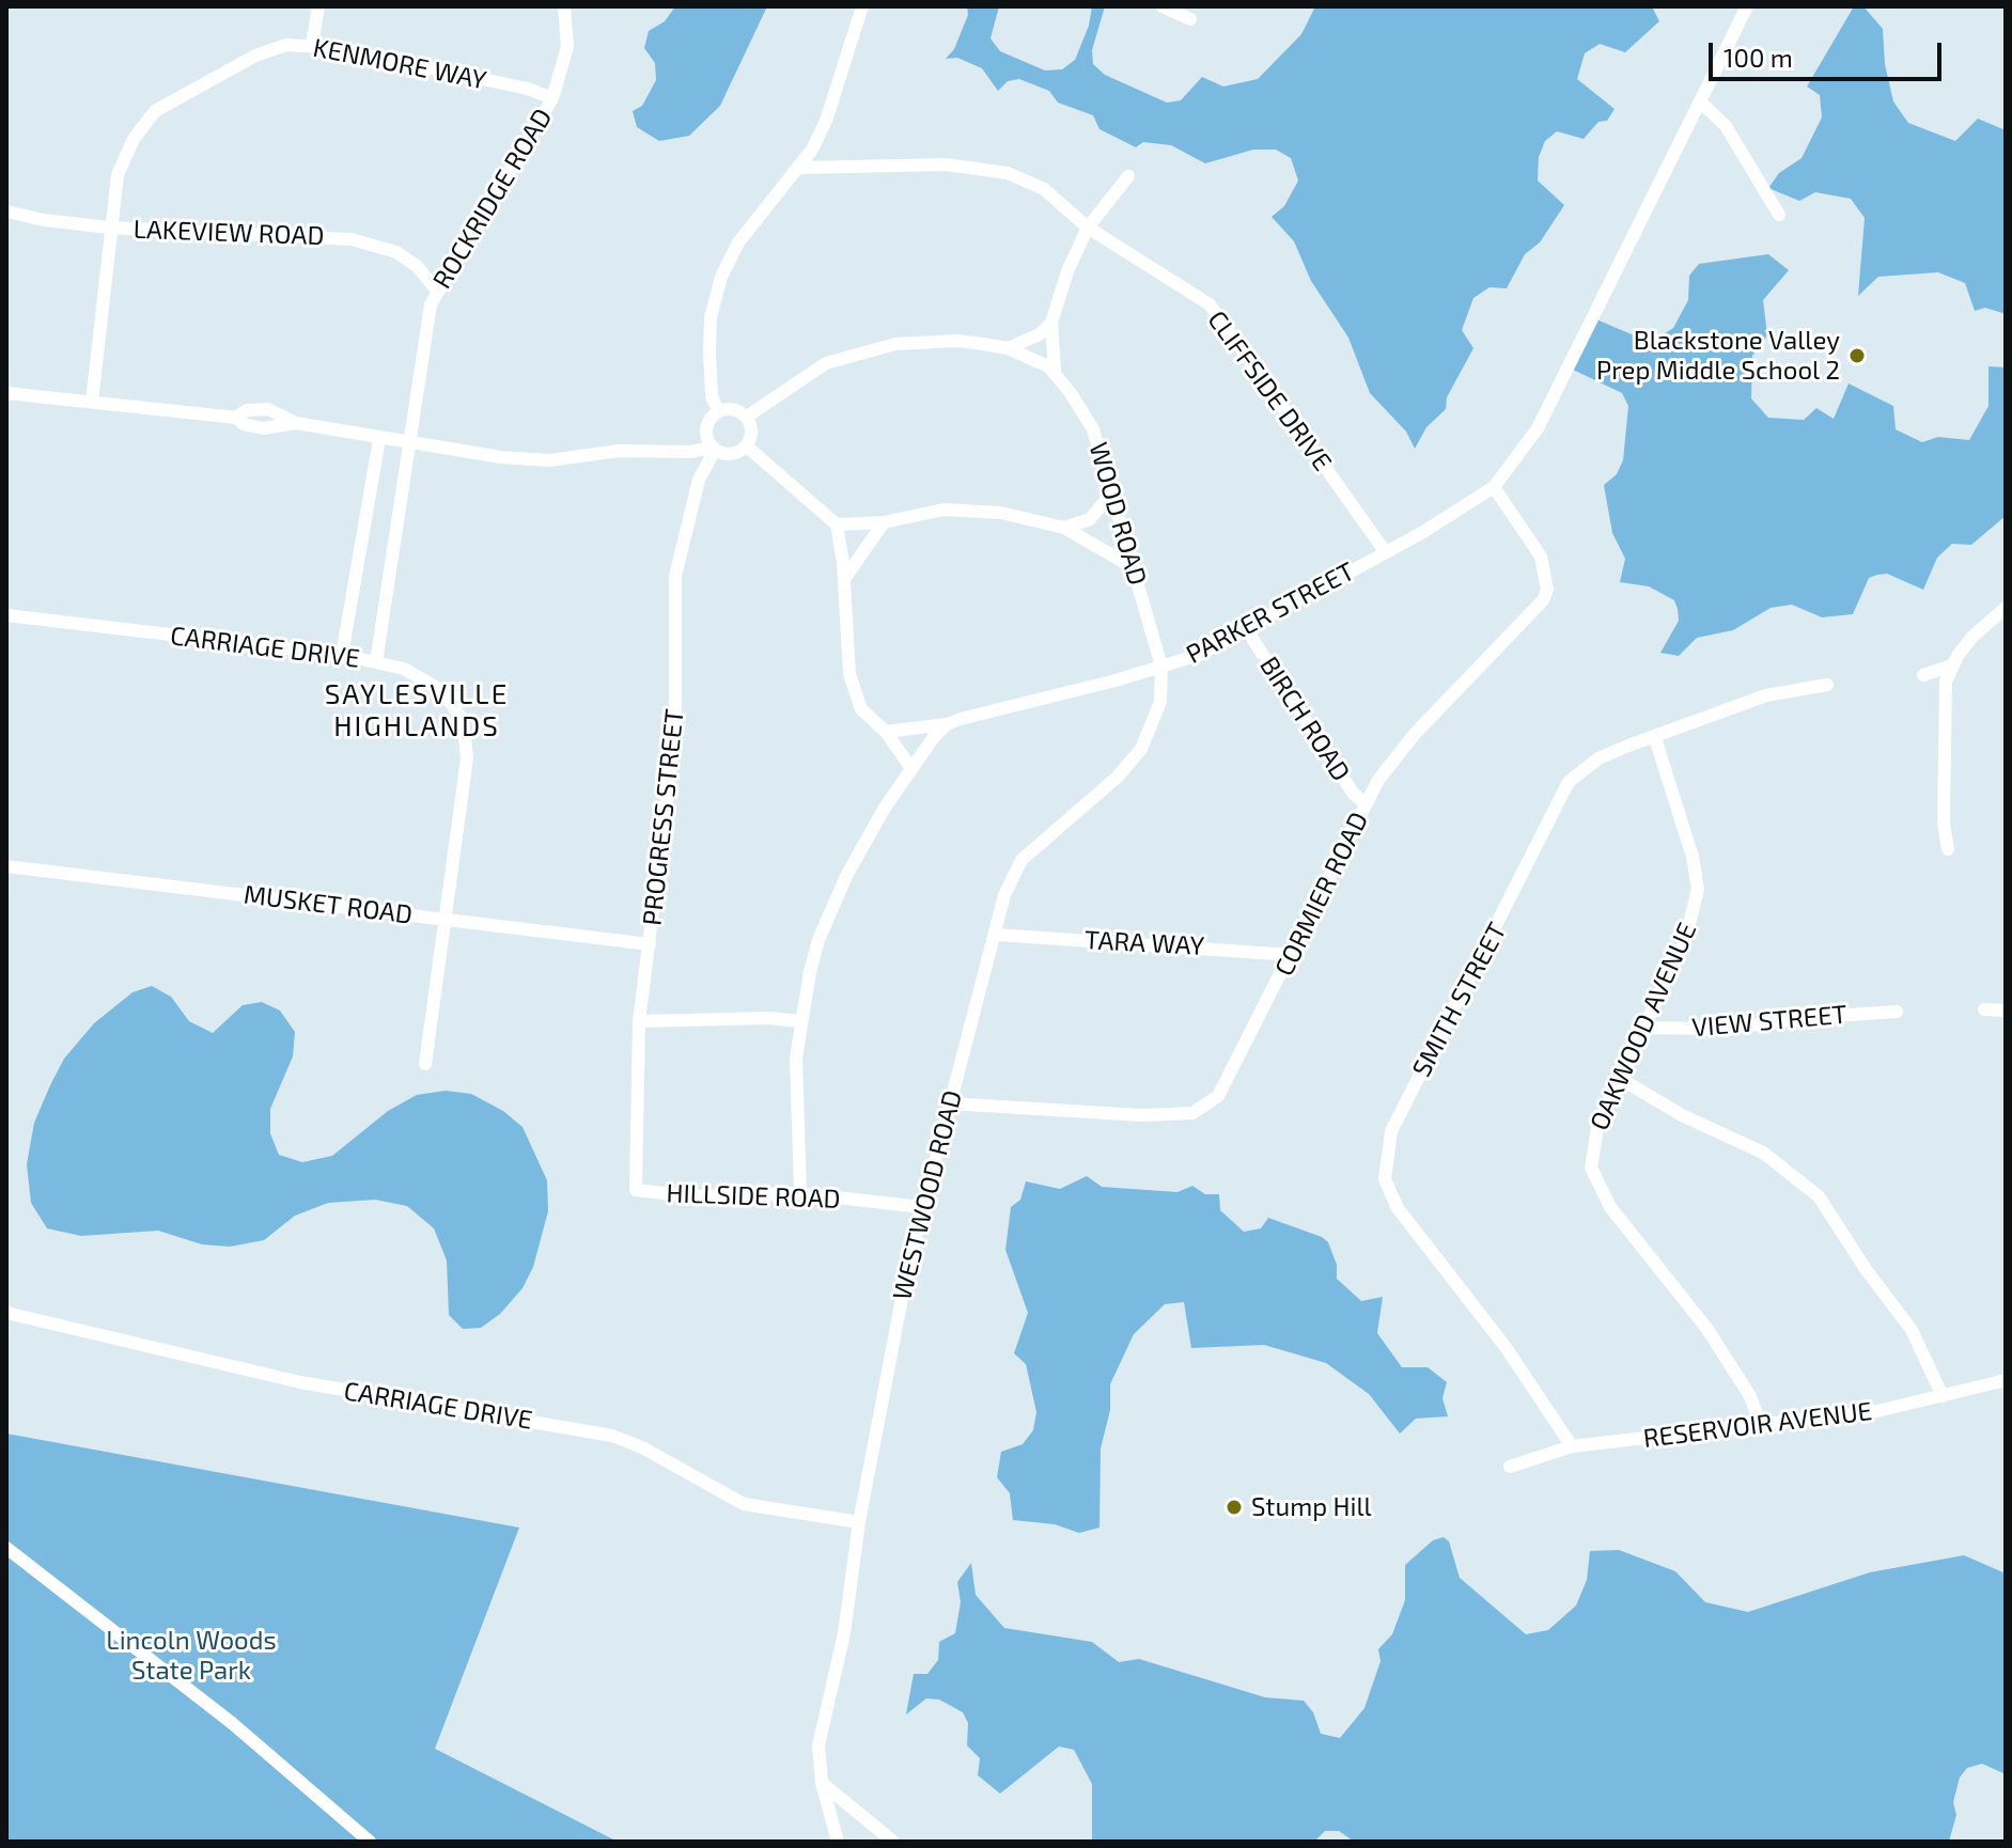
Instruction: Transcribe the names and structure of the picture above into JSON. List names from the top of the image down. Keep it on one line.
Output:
{"streets":{"street":["KENMORE WAY","ROCKRIDGE ROAD","LAKEVIEW ROAD","CLIFFSIDE DRIVE","WOOD ROAD","PARKER STREET","CARRIAGE DRIVE","BIRCH ROAD","PROGRESS STREET","CORMIER ROAD","MUSKET ROAD","TARA WAY","SMITH STREET","VIEW STREET","OAKWOOD AVENUE","WESTWOOD ROAD","HILLSIDE ROAD","RESERVOIR AVENUE"]},"crossings":[["KENMORE WAY","ROCKRIDGE ROAD"],["KENMORE WAY","LAKEVIEW ROAD"],["ROCKRIDGE ROAD","LAKEVIEW ROAD"],["ROCKRIDGE ROAD","CARRIAGE DRIVE"],["CLIFFSIDE DRIVE","PARKER STREET"],["WOOD ROAD","PARKER STREET"],["WOOD ROAD","WESTWOOD ROAD"],["PARKER STREET","BIRCH ROAD"],["PARKER STREET","CORMIER ROAD"],["PARKER STREET","WESTWOOD ROAD"],["CARRIAGE DRIVE","MUSKET ROAD"],["CARRIAGE DRIVE","WESTWOOD ROAD"],["BIRCH ROAD","CORMIER ROAD"],["PROGRESS STREET","MUSKET ROAD"],["PROGRESS STREET","HILLSIDE ROAD"],["CORMIER ROAD","TARA WAY"],["CORMIER ROAD","WESTWOOD ROAD"],["TARA WAY","WESTWOOD ROAD"],["SMITH STREET","OAKWOOD AVENUE"],["SMITH STREET","RESERVOIR AVENUE"],["VIEW STREET","OAKWOOD AVENUE"],["OAKWOOD AVENUE","RESERVOIR AVENUE"],["WESTWOOD ROAD","HILLSIDE ROAD"]],"districts":["SAYLESVILLE HIGHLANDS"],"parks":["Lincoln Woods State Park"],"places":["Blackstone Valley Prep Middle School 2","Stump Hill"],"scale_bar":"100 m"}
